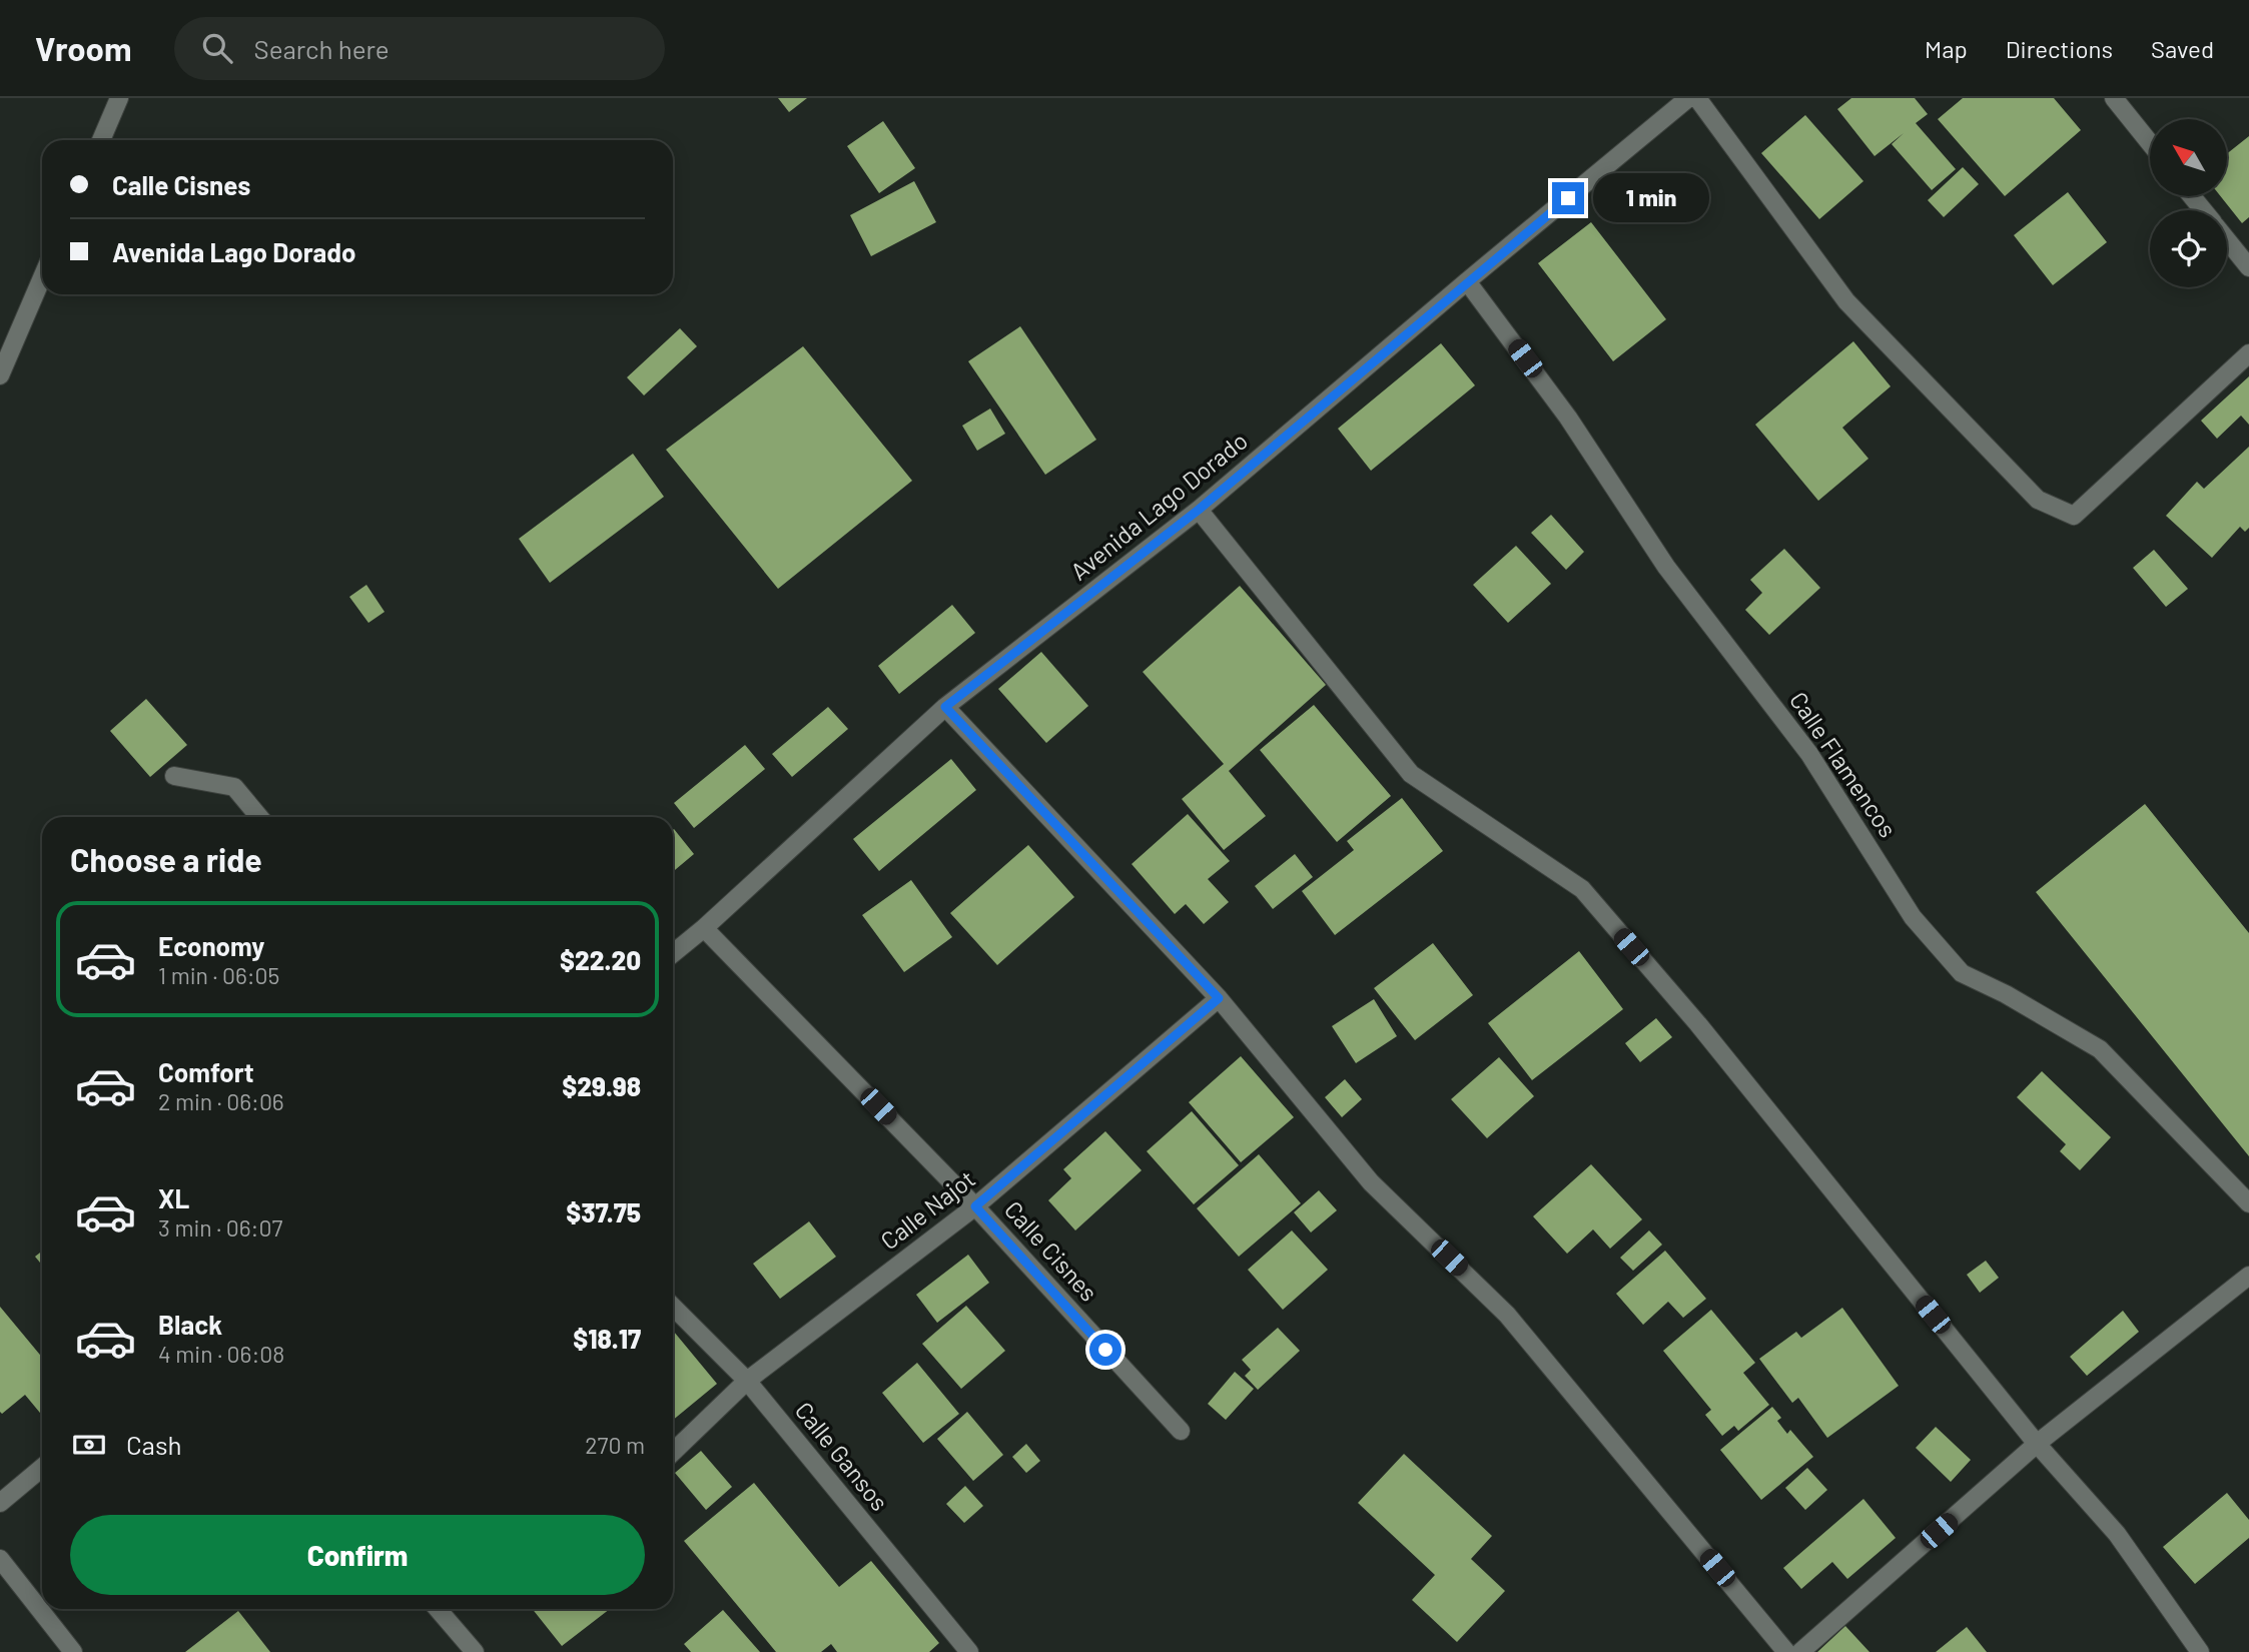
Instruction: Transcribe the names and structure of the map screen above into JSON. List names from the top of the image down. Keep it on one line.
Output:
{"streets":{"street":["Avenida Lago Dorado","Calle Flamencos","Calle Najot","Calle Cisnes","Calle Gansos"]},"crossings":[["Avenida Lago Dorado","Calle Flamencos"],["Avenida Lago Dorado","Calle Cisnes"],["Calle Najot","Calle Cisnes"],["Calle Najot","Calle Gansos"]],"north":"top left","page":{"header":"Vroom","search":"Search here","nav":["Map","Directions","Saved"],"banner":["Calle Cisnes","Avenida Lago Dorado"],"bubble":"1 min","heading":"Choose a ride","list":[{"name":"Economy","note":"1 min · 06:05","value":"$22.20"},{"name":"Comfort","note":"2 min · 06:06","value":"$29.98"},{"name":"XL","note":"3 min · 06:07","value":"$37.75"},{"name":"Black","note":"4 min · 06:08","value":"$18.17"}],"pay":["Cash","270 m"],"buttons":"Confirm"}}
